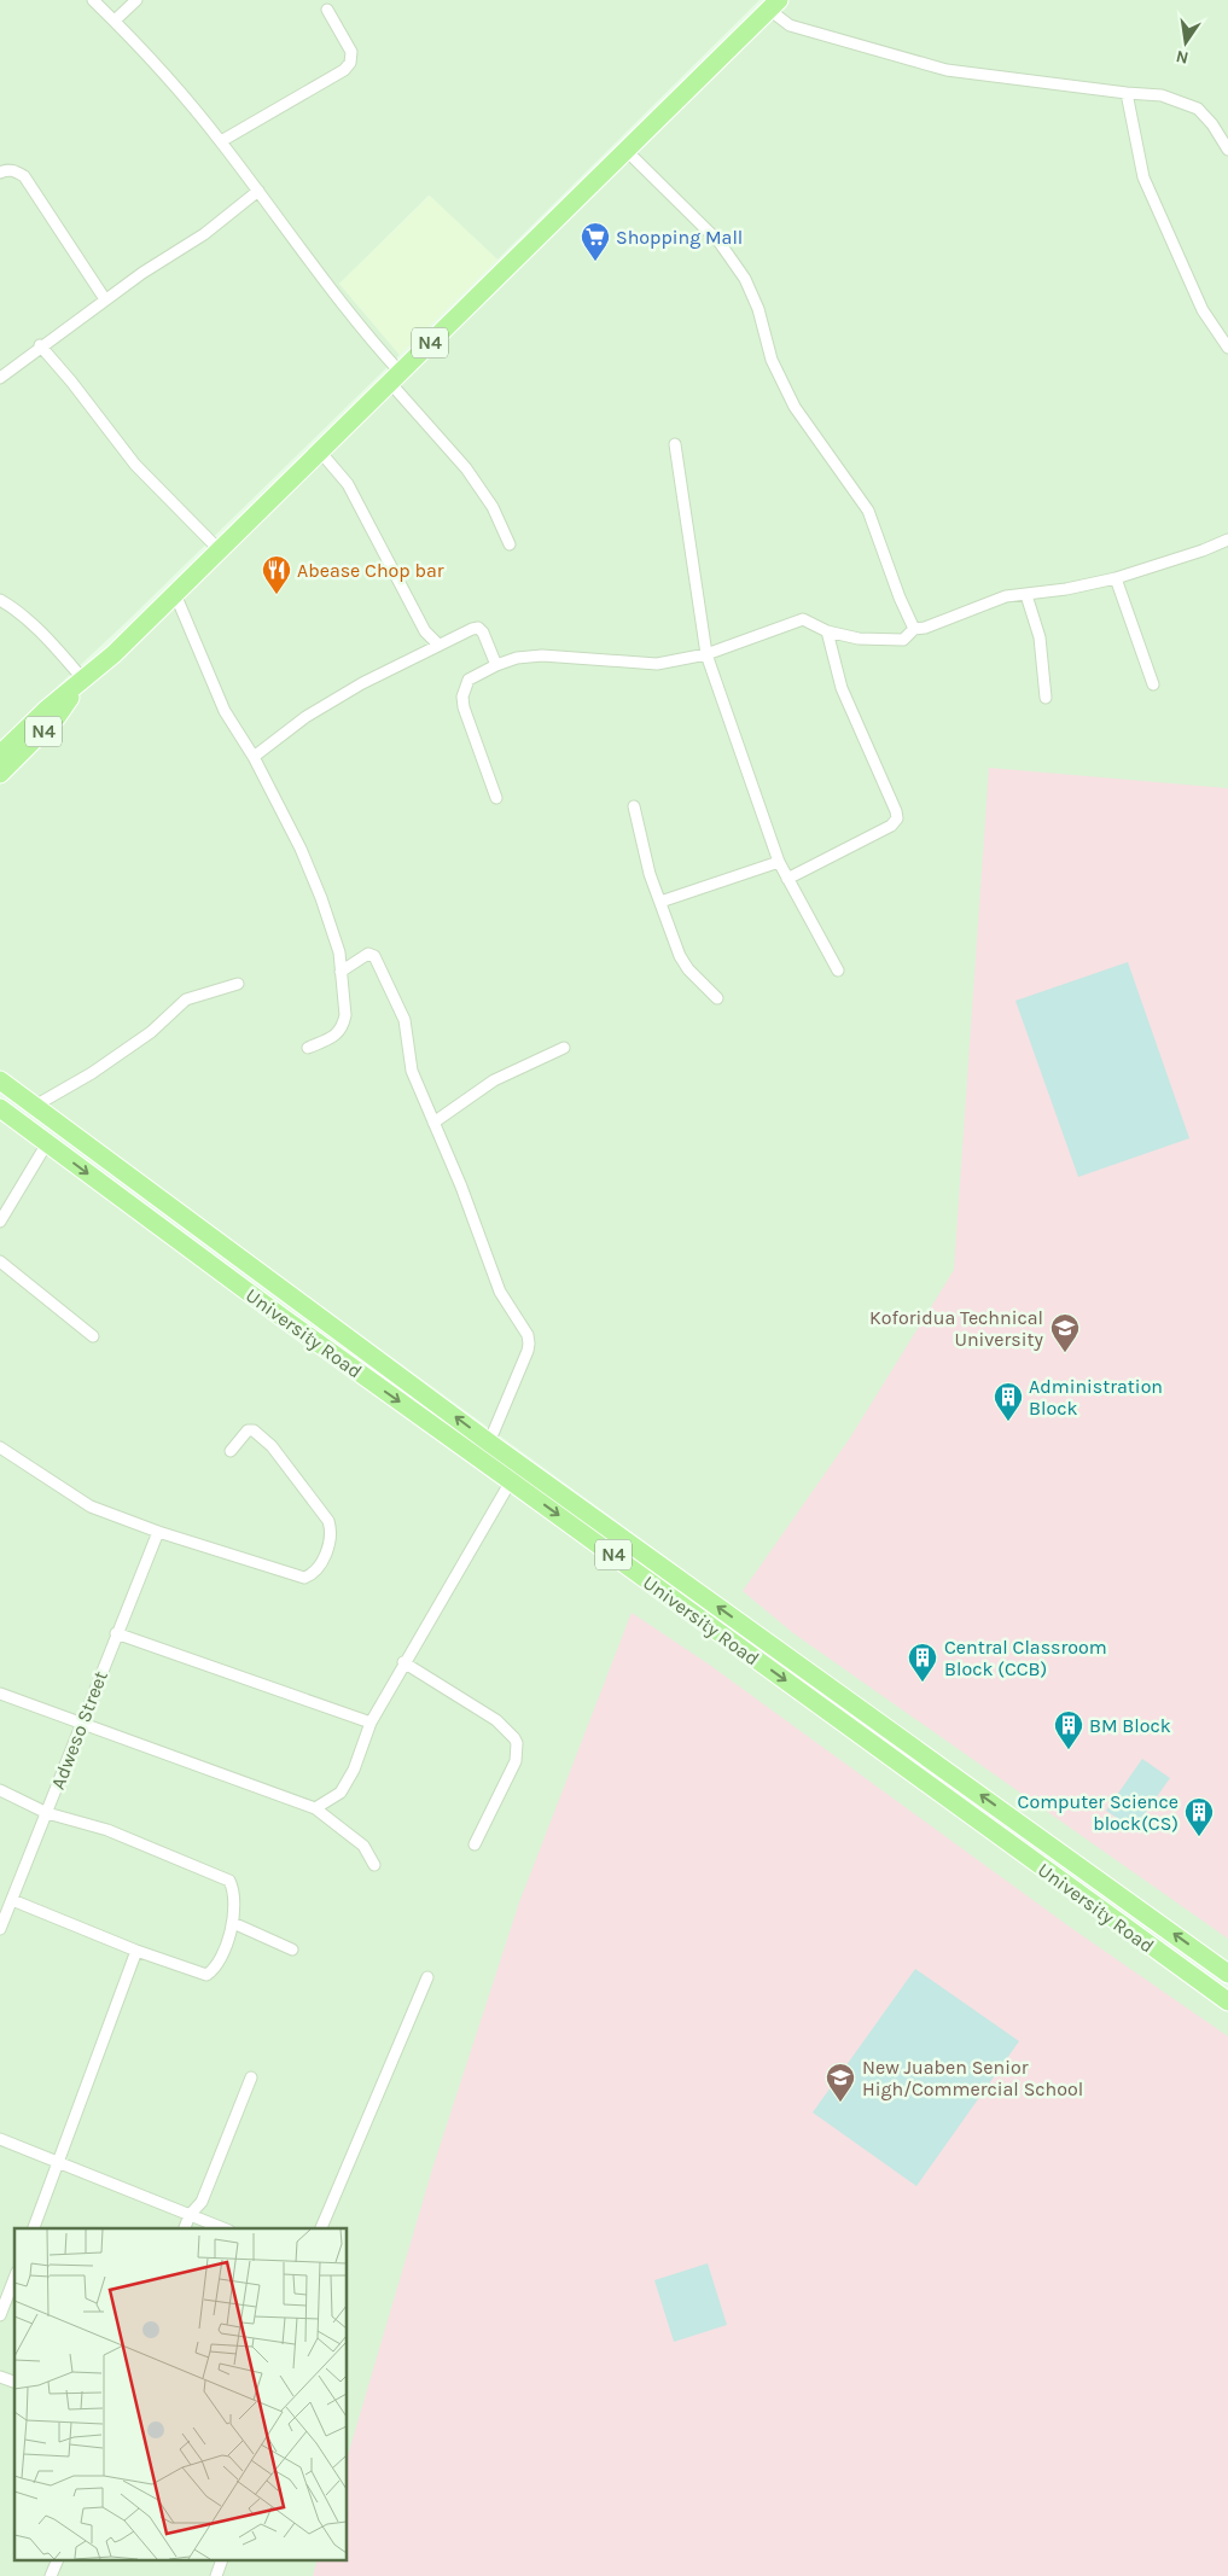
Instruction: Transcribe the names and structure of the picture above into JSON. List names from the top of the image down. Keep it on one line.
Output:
{"streets":{"highway":["N4","University Road"],"street":["Adweso Street"]},"places":{"supermarket":["Shopping Mall"],"restaurant":["Abease Chop bar"],"school or university":["Koforidua Technical University","New Juaben Senior High/Commercial School"],"building":["Administration Block","Central Classroom Block (CCB)","BM Block","Computer Science block(CS)"]},"north":"bottom"}
